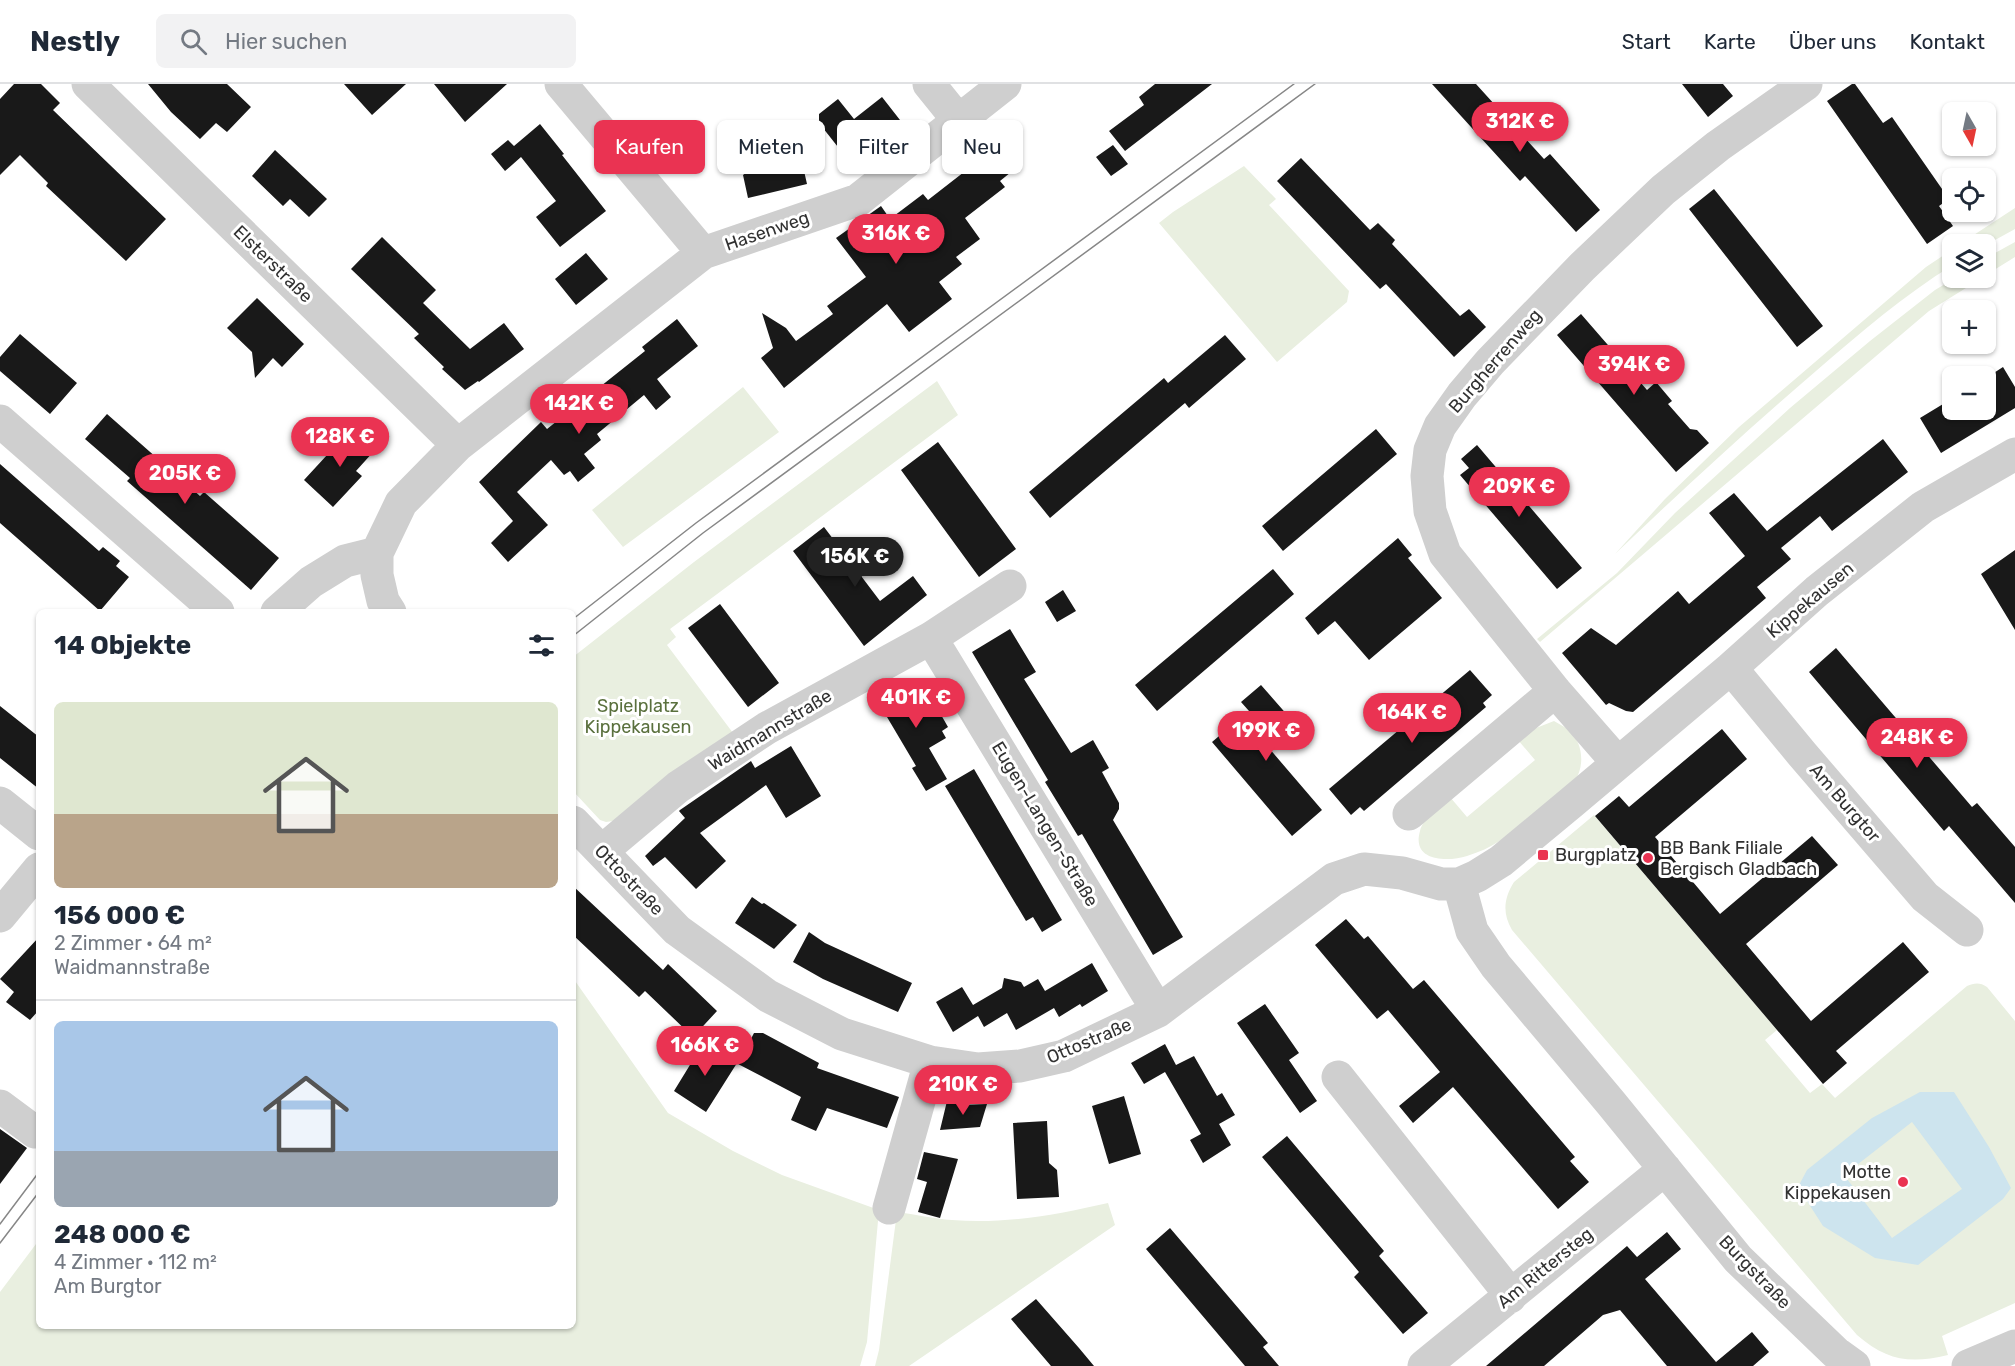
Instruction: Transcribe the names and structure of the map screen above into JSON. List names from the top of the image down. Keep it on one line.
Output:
{"streets":{"street":["Hasenweg","Elsterstraße","Burgherrenweg","Kippekausen","Waidmannstraße","Am Burgtor","Eugen-Langen-Straße","Ottostraße","Am Rittersteg","Burgstraße"]},"crossings":[["Hasenweg","Elsterstraße"],["Burgherrenweg","Kippekausen"],["Kippekausen","Am Burgtor"],["Waidmannstraße","Eugen-Langen-Straße"],["Waidmannstraße","Ottostraße"],["Eugen-Langen-Straße","Ottostraße"],["Am Rittersteg","Burgstraße"]],"parks":["Spielplatz Kippekausen"],"places":{"transit":["Burgplatz"],"other":["BB Bank Filiale Bergisch Gladbach","Motte Kippekausen"]},"north":"bottom","page":{"header":"Nestly","search":"Hier suchen","nav":["Start","Karte","Über uns","Kontakt"],"map_buttons":["+","−"],"price":["312K €","316K €","394K €","142K €","128K €","205K €","209K €","156K €","401K €","164K €","199K €","248K €","166K €","210K €"],"chip":["Kaufen","Mieten","Filter","Neu"],"heading":"14 Objekte","list":[{"name":"156 000 €","note":"2 Zimmer · 64 m² · Waidmannstraße"},{"name":"248 000 €","note":"4 Zimmer · 112 m² · Am Burgtor"}]}}
